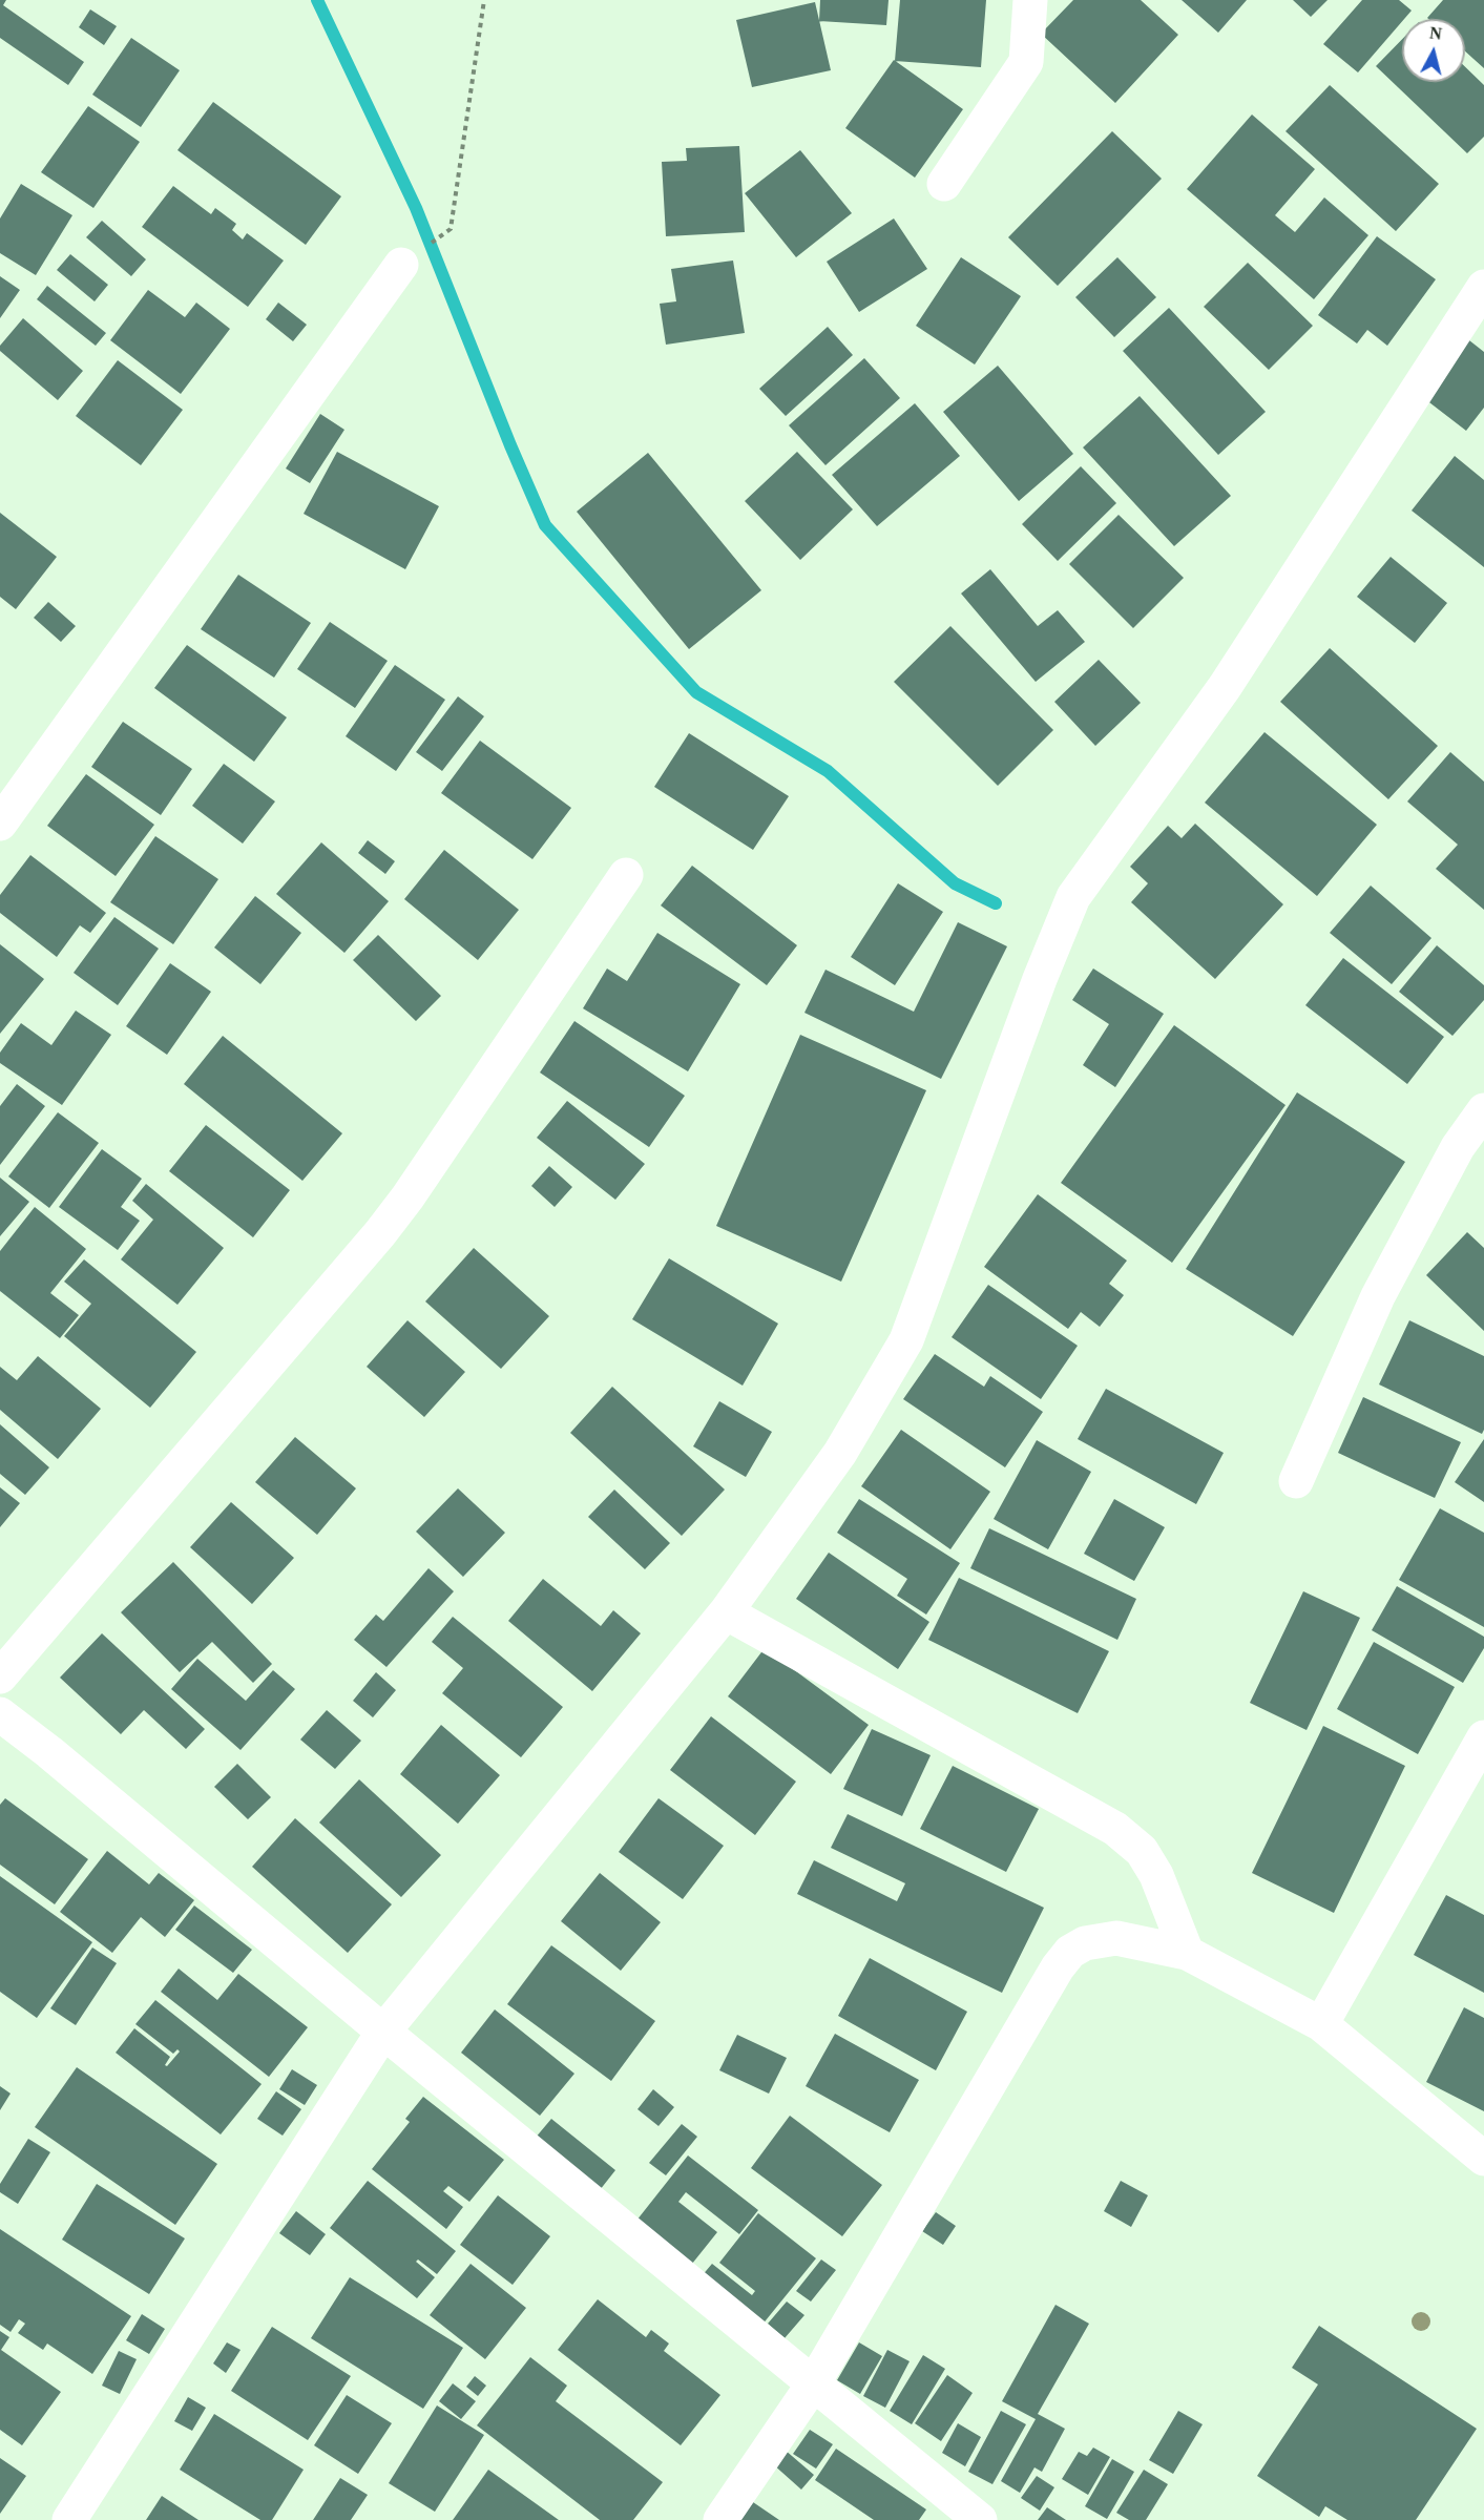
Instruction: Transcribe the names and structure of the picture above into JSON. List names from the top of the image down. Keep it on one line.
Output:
{"north":"top"}
